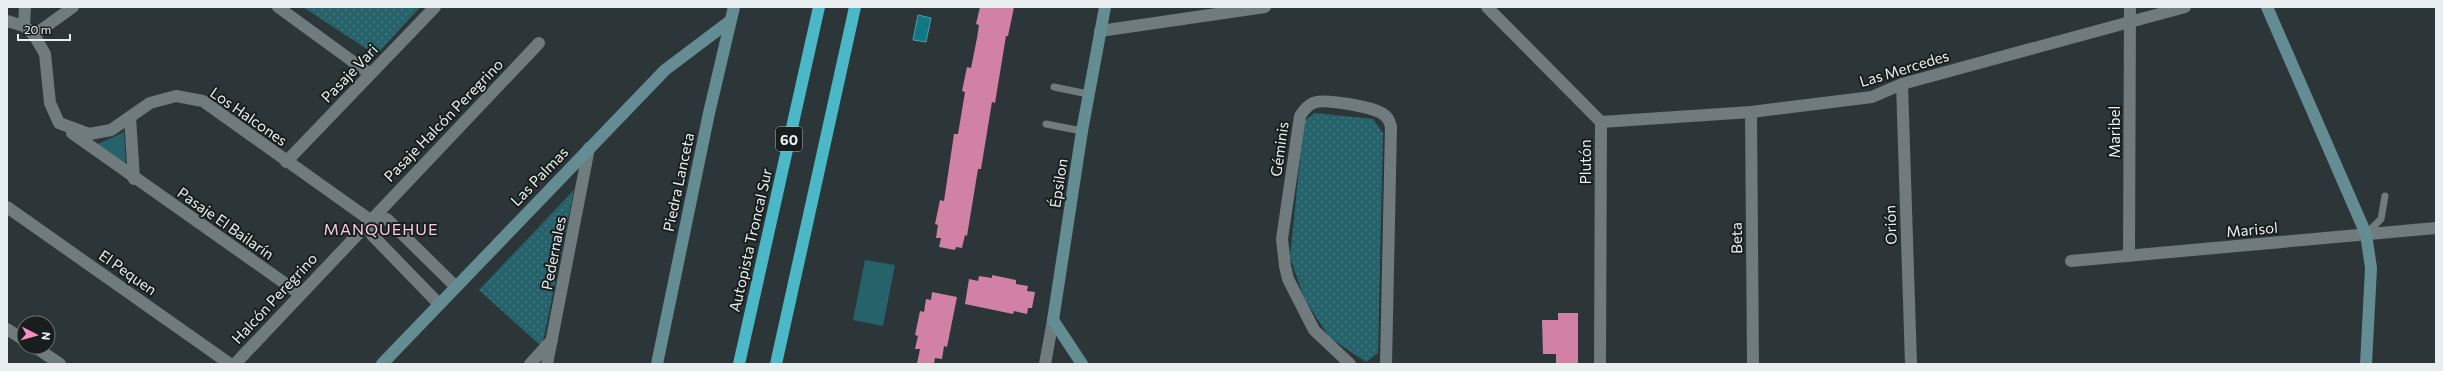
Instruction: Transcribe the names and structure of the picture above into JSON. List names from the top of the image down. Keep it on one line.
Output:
{"streets":{"highway":["60","Autopista Troncal Sur"],"street":["Las Mercedes","Pasaje Vari","Los Halcones","Pasaje Halcón Peregrino","Maribel","Géminis","Plutón","Las Palmas","Piedra Lanceta","Épsilon","Pasaje El Bailarín","Orión","Marisol","Beta","Pedernales","El Pequen","Halcón Peregrino"]},"crossings":[["Las Mercedes","Maribel"],["Las Mercedes","Plutón"],["Las Mercedes","Orión"],["Las Mercedes","Beta"],["Pasaje Vari","Los Halcones"],["Los Halcones","Pasaje Halcón Peregrino"],["Los Halcones","Pasaje El Bailarín"],["Los Halcones","Halcón Peregrino"],["Pasaje Halcón Peregrino","Halcón Peregrino"],["Maribel","Marisol"],["Las Palmas","Piedra Lanceta"],["Las Palmas","Pedernales"],["Pasaje El Bailarín","Halcón Peregrino"]],"districts":["MANQUEHUE"],"scale_bar":"20 m","north":"right"}
